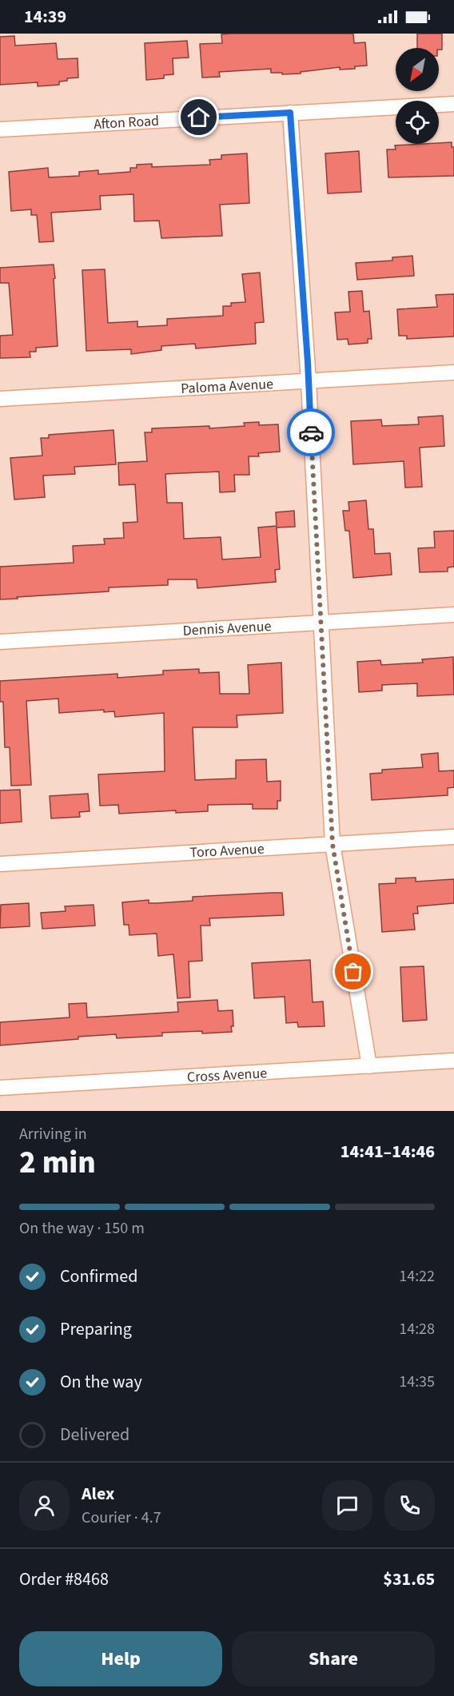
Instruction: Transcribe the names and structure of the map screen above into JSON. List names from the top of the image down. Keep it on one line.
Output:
{"streets":{"street":["Afton Road","Paloma Avenue","Dennis Avenue","Toro Avenue","Cross Avenue"]},"north":"bottom left","page":{"status":"14:39","heading":["2 min","Arriving in","14:41–14:46"],"panel":["Alex","Courier · 4.7","Order #8468","$31.65"],"bar":"On the way · 150 m","list":[["Confirmed","14:22"],["Preparing","14:28"],["On the way","14:35"],"Delivered"],"buttons":["Help","Share"]}}
